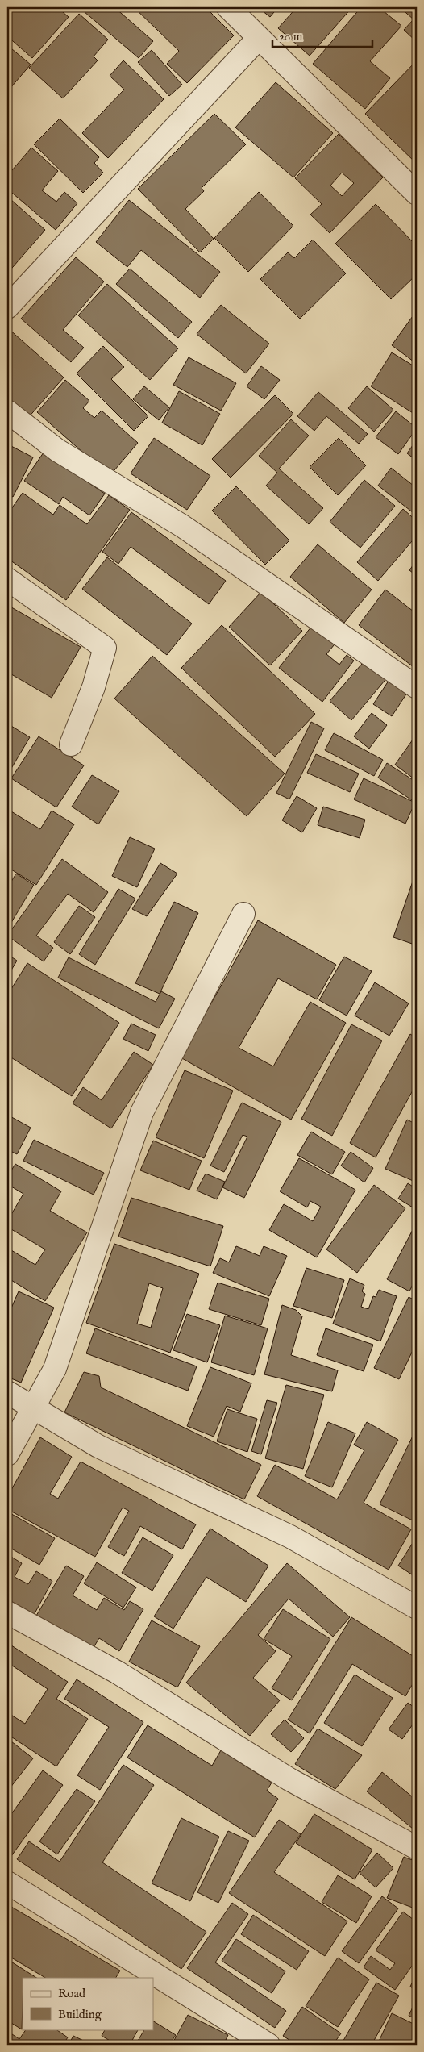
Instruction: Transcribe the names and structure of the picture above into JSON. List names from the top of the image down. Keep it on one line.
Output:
{"legend":["Road","Building"],"scale_bar":"20 m"}
